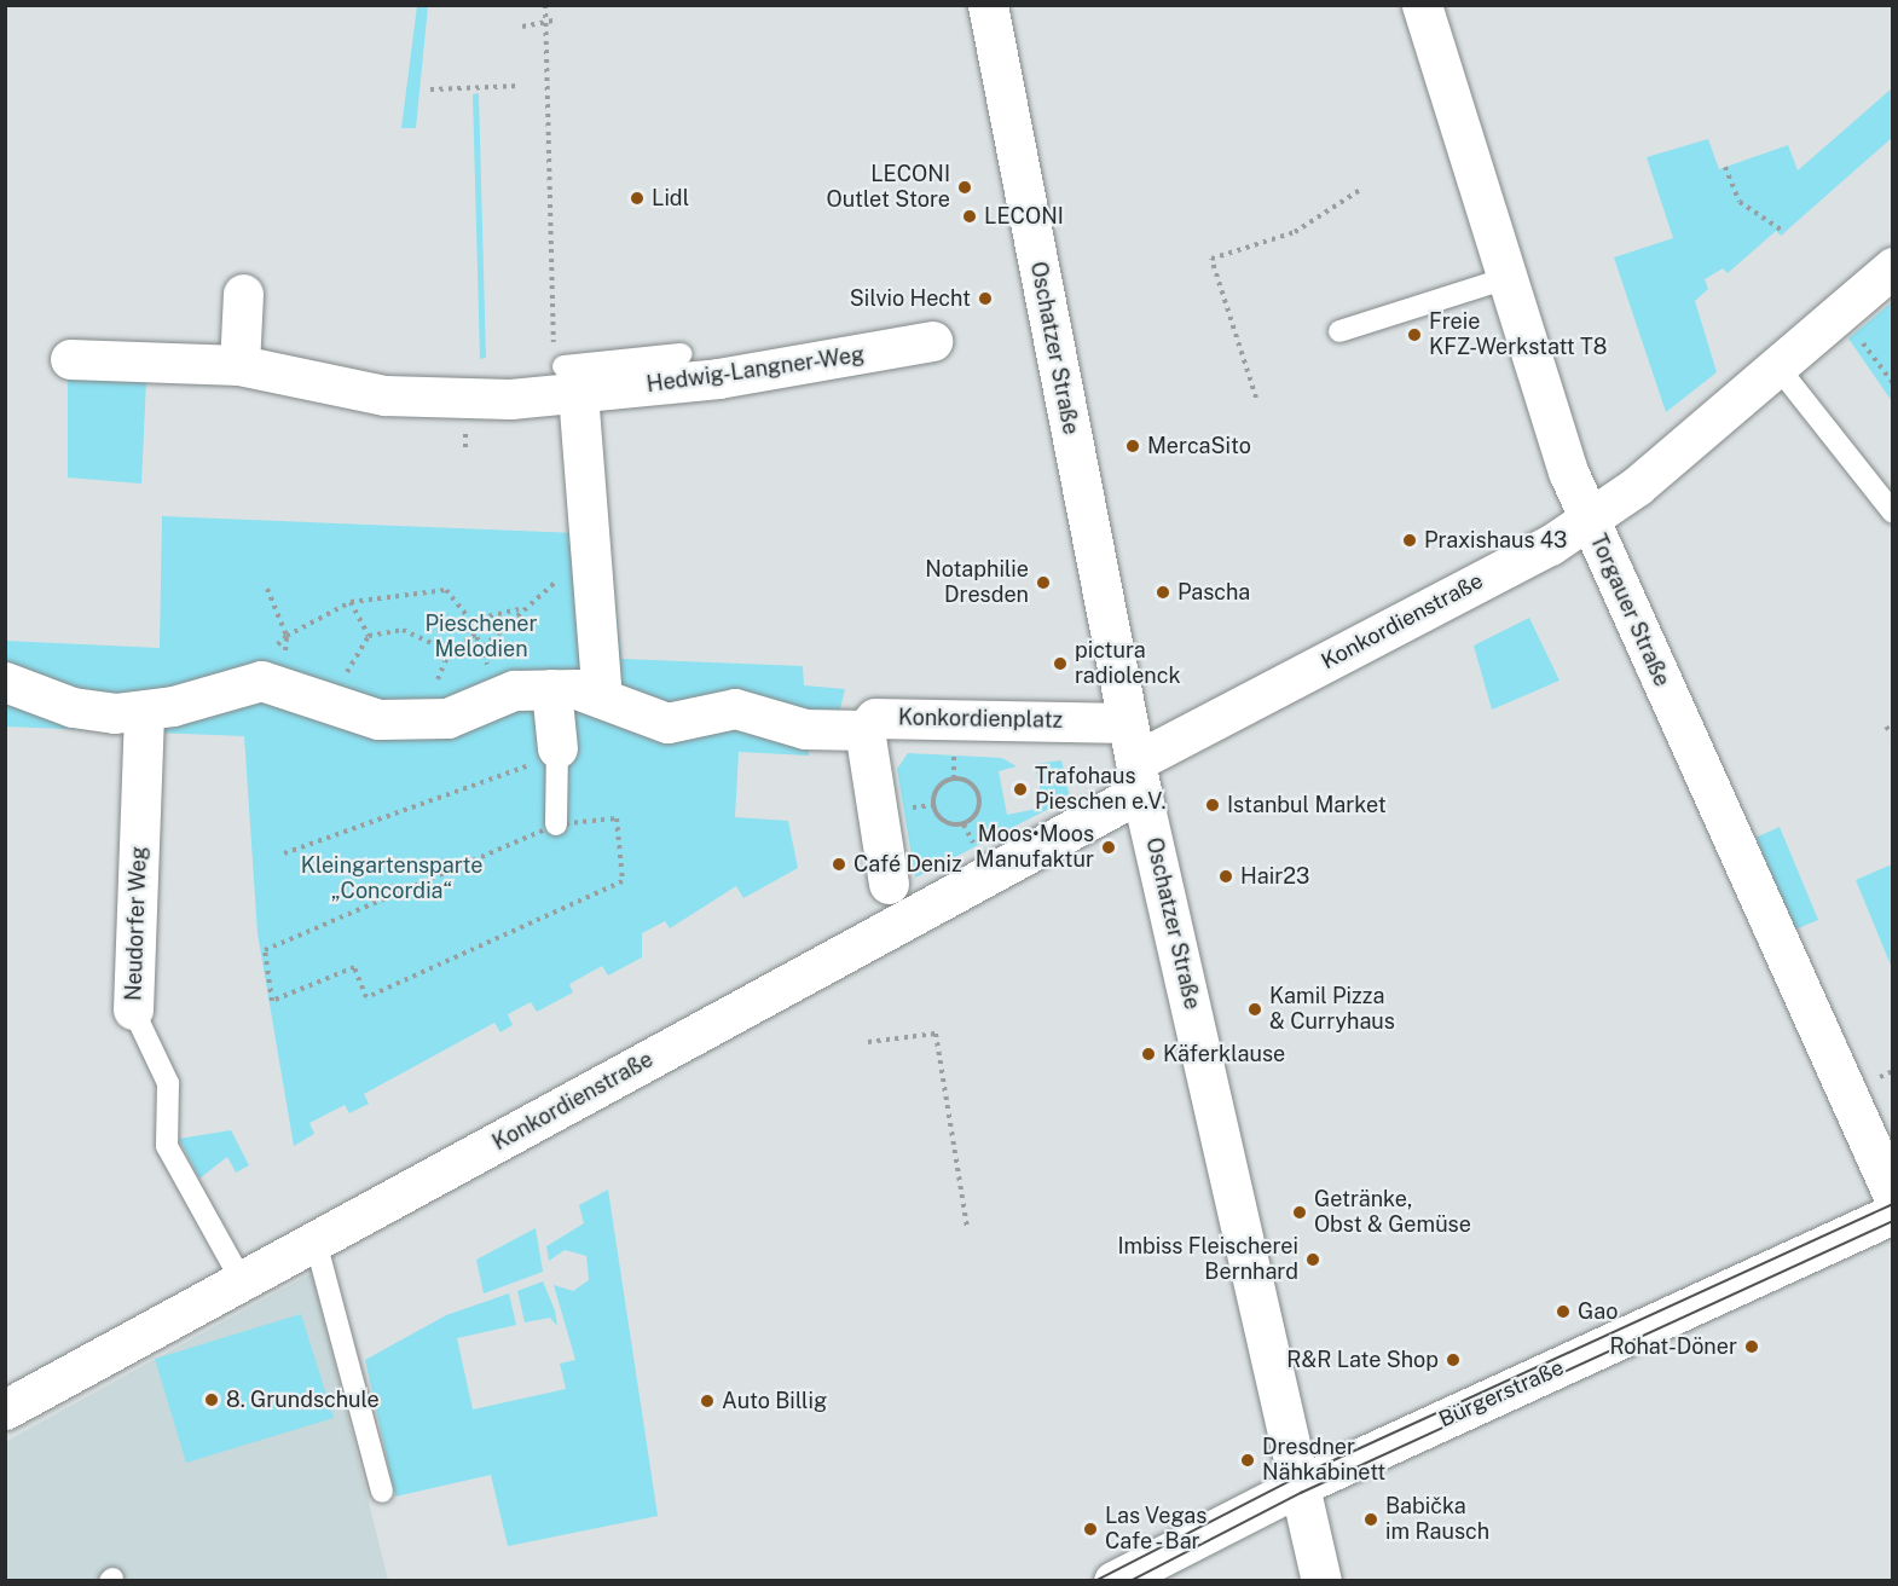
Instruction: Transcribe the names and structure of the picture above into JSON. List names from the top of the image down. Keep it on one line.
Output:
{"streets":{"street":["Oschatzer Straße","Hedwig-Langner-Weg","Torgauer Straße","Konkordienstraße","Konkordienplatz","Neudorfer Weg","Bürgerstraße"]},"crossings":[["Oschatzer Straße","Konkordienstraße"],["Oschatzer Straße","Konkordienplatz"],["Oschatzer Straße","Bürgerstraße"],["Torgauer Straße","Konkordienstraße"],["Konkordienstraße","Neudorfer Weg"]],"parks":["Pieschener Melodien","Kleingartensparte „Concordia“"],"places":["LECONI Outlet Store","Lidl","LECONI","Silvio Hecht","Freie KFZ-Werkstatt T8","MercaSito","Praxishaus 43","Notaphilie Dresden","Pascha","pictura radiolenck","Trafohaus Pieschen e.V.","Istanbul Market","Moos•Moos Manufaktur","Café Deniz","Hair23","Kamil Pizza & Curryhaus","Käferklause","Getränke, Obst & Gemüse","Imbiss Fleischerei Bernhard","Gao","Rohat-Döner","R&R Late Shop","8. Grundschule","Auto Billig","Dresdner Nähkabinett","Babička im Rausch","Las Vegas Cafe - Bar"]}
